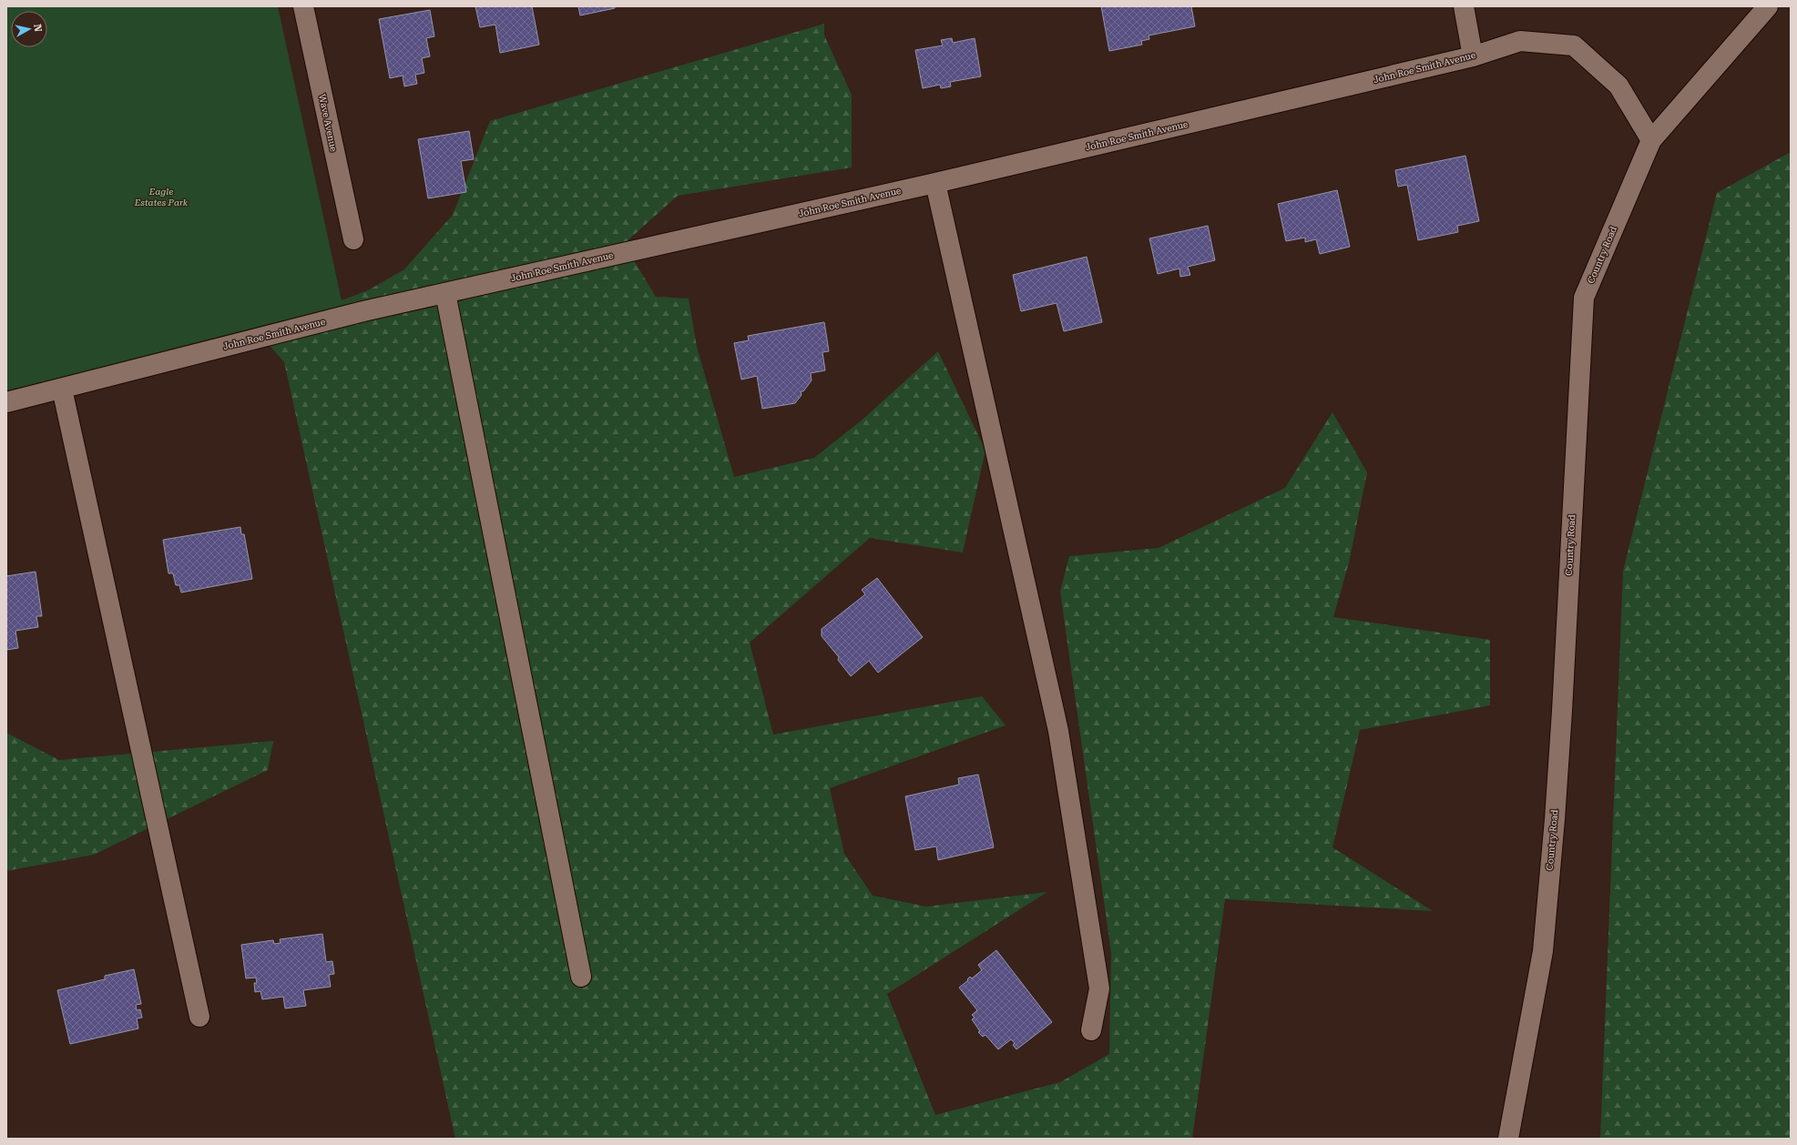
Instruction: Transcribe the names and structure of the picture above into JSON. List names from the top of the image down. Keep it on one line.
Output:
{"streets":{"street":["John Roe Smith Avenue","Wave Avenue","Country Road"]},"crossings":[["John Roe Smith Avenue","Country Road"]],"parks":["Eagle Estates Park"],"north":"right"}
